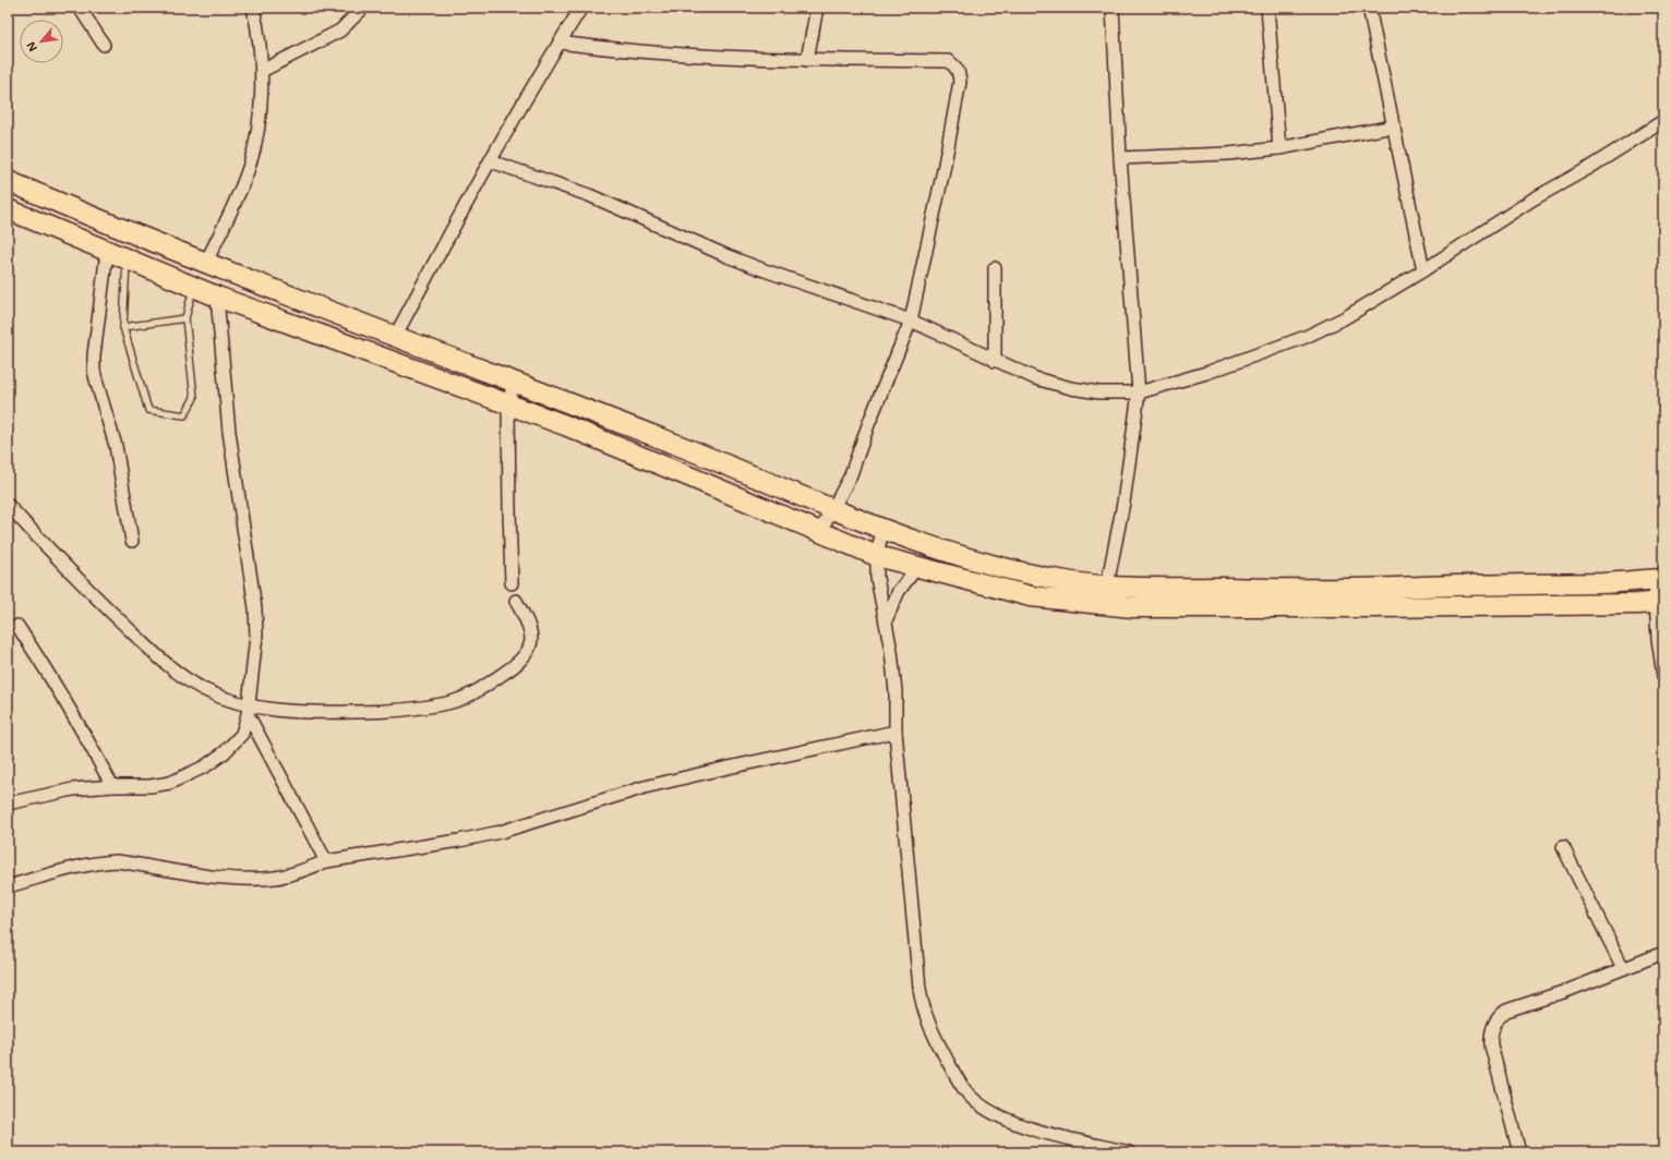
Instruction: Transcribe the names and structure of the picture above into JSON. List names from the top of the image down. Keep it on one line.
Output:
{"north":"bottom left"}
